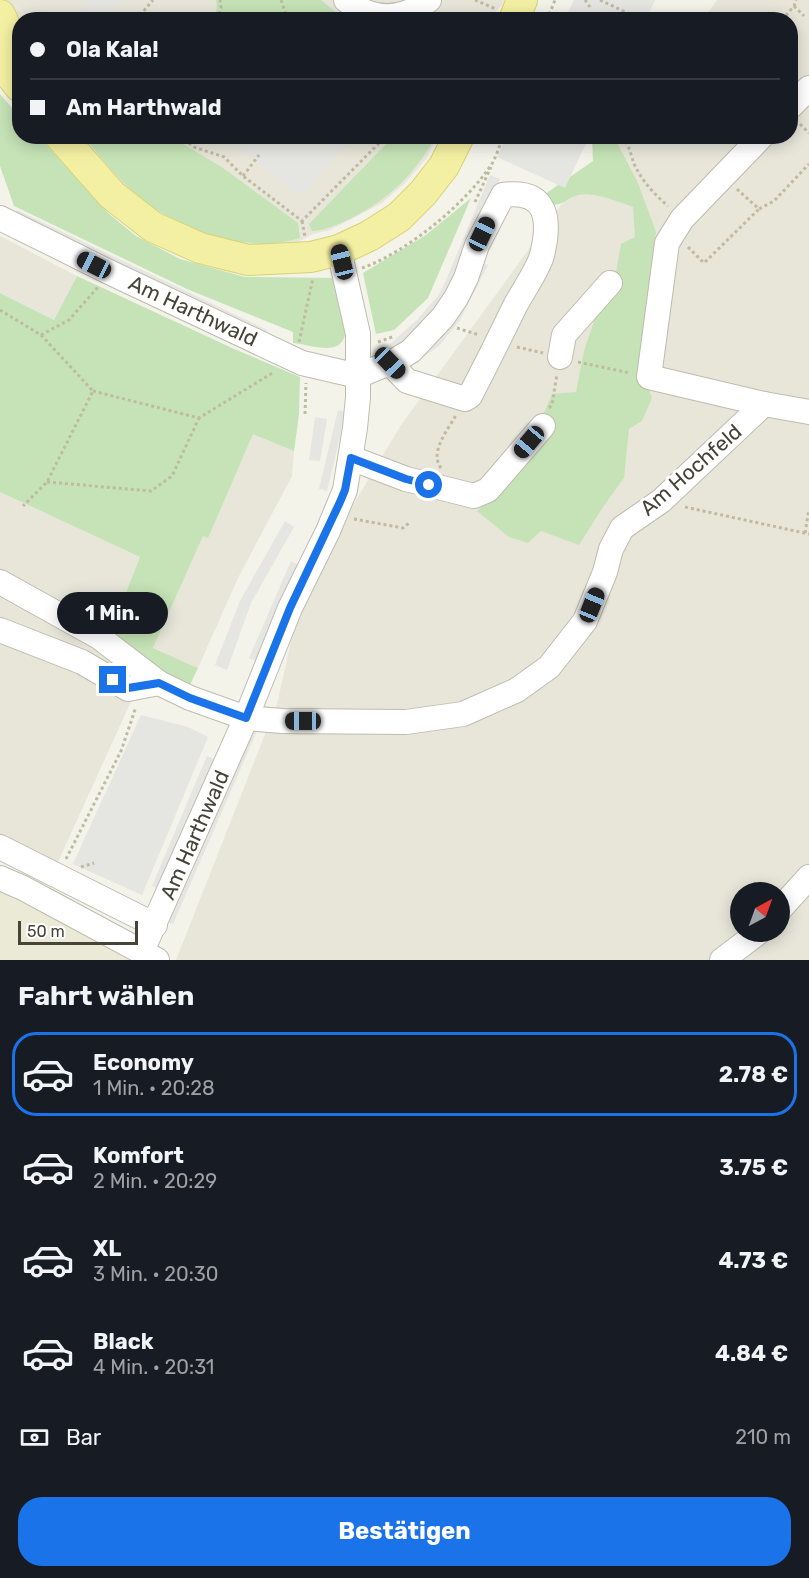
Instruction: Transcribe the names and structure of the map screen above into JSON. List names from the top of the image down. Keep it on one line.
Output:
{"streets":{"street":["Am Harthwald","Am Hochfeld"]},"crossings":[["Am Harthwald","Am Hochfeld"]],"scale_bar":"50 m","north":"top right","page":{"banner":["Ola Kala!","Am Harthwald"],"bubble":"1 Min.","scale":"50 m","heading":"Fahrt wählen","list":[{"name":"Economy","note":"1 Min. · 20:28","value":"2.78 €"},{"name":"Komfort","note":"2 Min. · 20:29","value":"3.75 €"},{"name":"XL","note":"3 Min. · 20:30","value":"4.73 €"},{"name":"Black","note":"4 Min. · 20:31","value":"4.84 €"}],"pay":["Bar","210 m"],"buttons":"Bestätigen"}}
